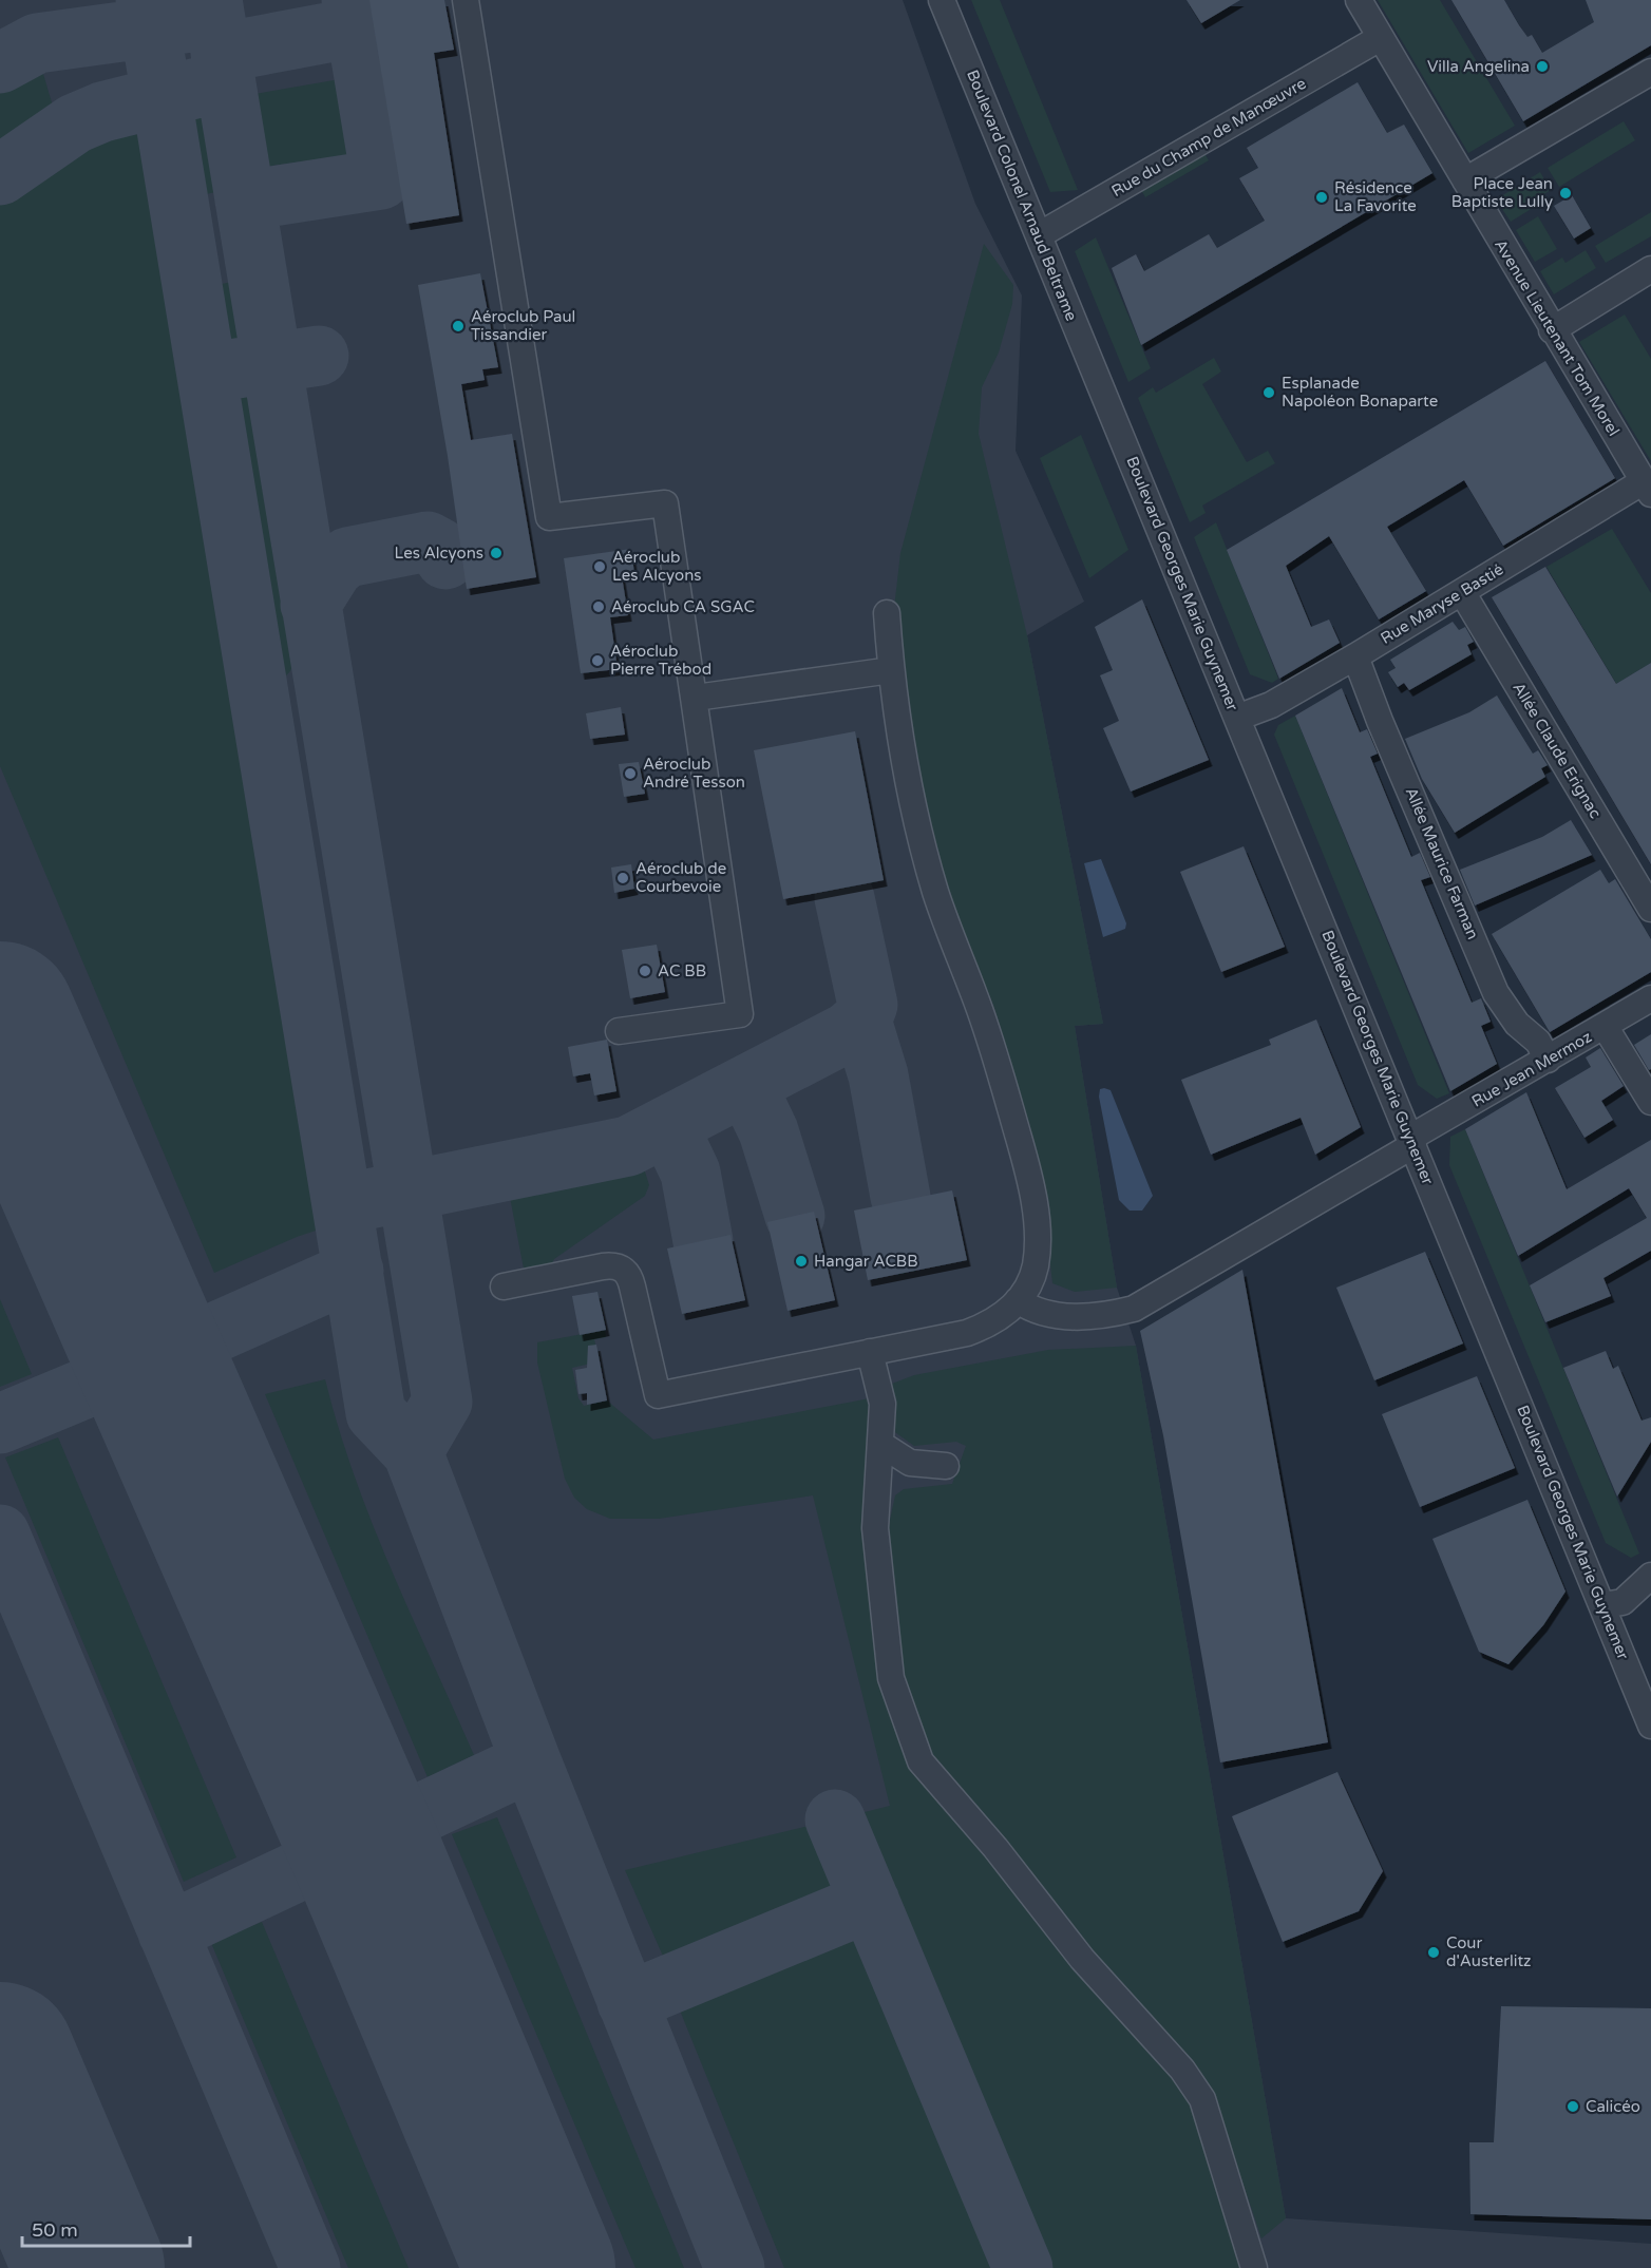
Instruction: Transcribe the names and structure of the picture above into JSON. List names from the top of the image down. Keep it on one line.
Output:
{"streets":{"street":["Rue du Champ de Manœuvre","Boulevard Colonel Arnaud Beltrame","Avenue Lieutenant Tom Morel","Boulevard Georges Marie Guynemer","Rue Maryse Bastié","Allée Claude Erignac","Allée Maurice Farman","Rue Jean Mermoz"]},"crossings":[["Rue du Champ de Manœuvre","Boulevard Colonel Arnaud Beltrame"],["Rue du Champ de Manœuvre","Avenue Lieutenant Tom Morel"],["Boulevard Colonel Arnaud Beltrame","Boulevard Georges Marie Guynemer"],["Avenue Lieutenant Tom Morel","Rue Maryse Bastié"],["Boulevard Georges Marie Guynemer","Rue Maryse Bastié"],["Boulevard Georges Marie Guynemer","Rue Jean Mermoz"],["Rue Maryse Bastié","Allée Claude Erignac"],["Rue Maryse Bastié","Allée Maurice Farman"],["Allée Maurice Farman","Rue Jean Mermoz"]],"places":["Villa Angelina","Place Jean Baptiste Lully","Résidence La Favorite","Aéroclub Paul Tissandier","Esplanade Napoléon Bonaparte","Les Alcyons","Aéroclub Les Alcyons","Aéroclub CA SGAC","Aéroclub Pierre Trébod","Aéroclub André Tesson","Aéroclub de Courbevoie","AC BB","Hangar ACBB","Cour d'Austerlitz","Calicéo"],"scale_bar":"50 m"}
